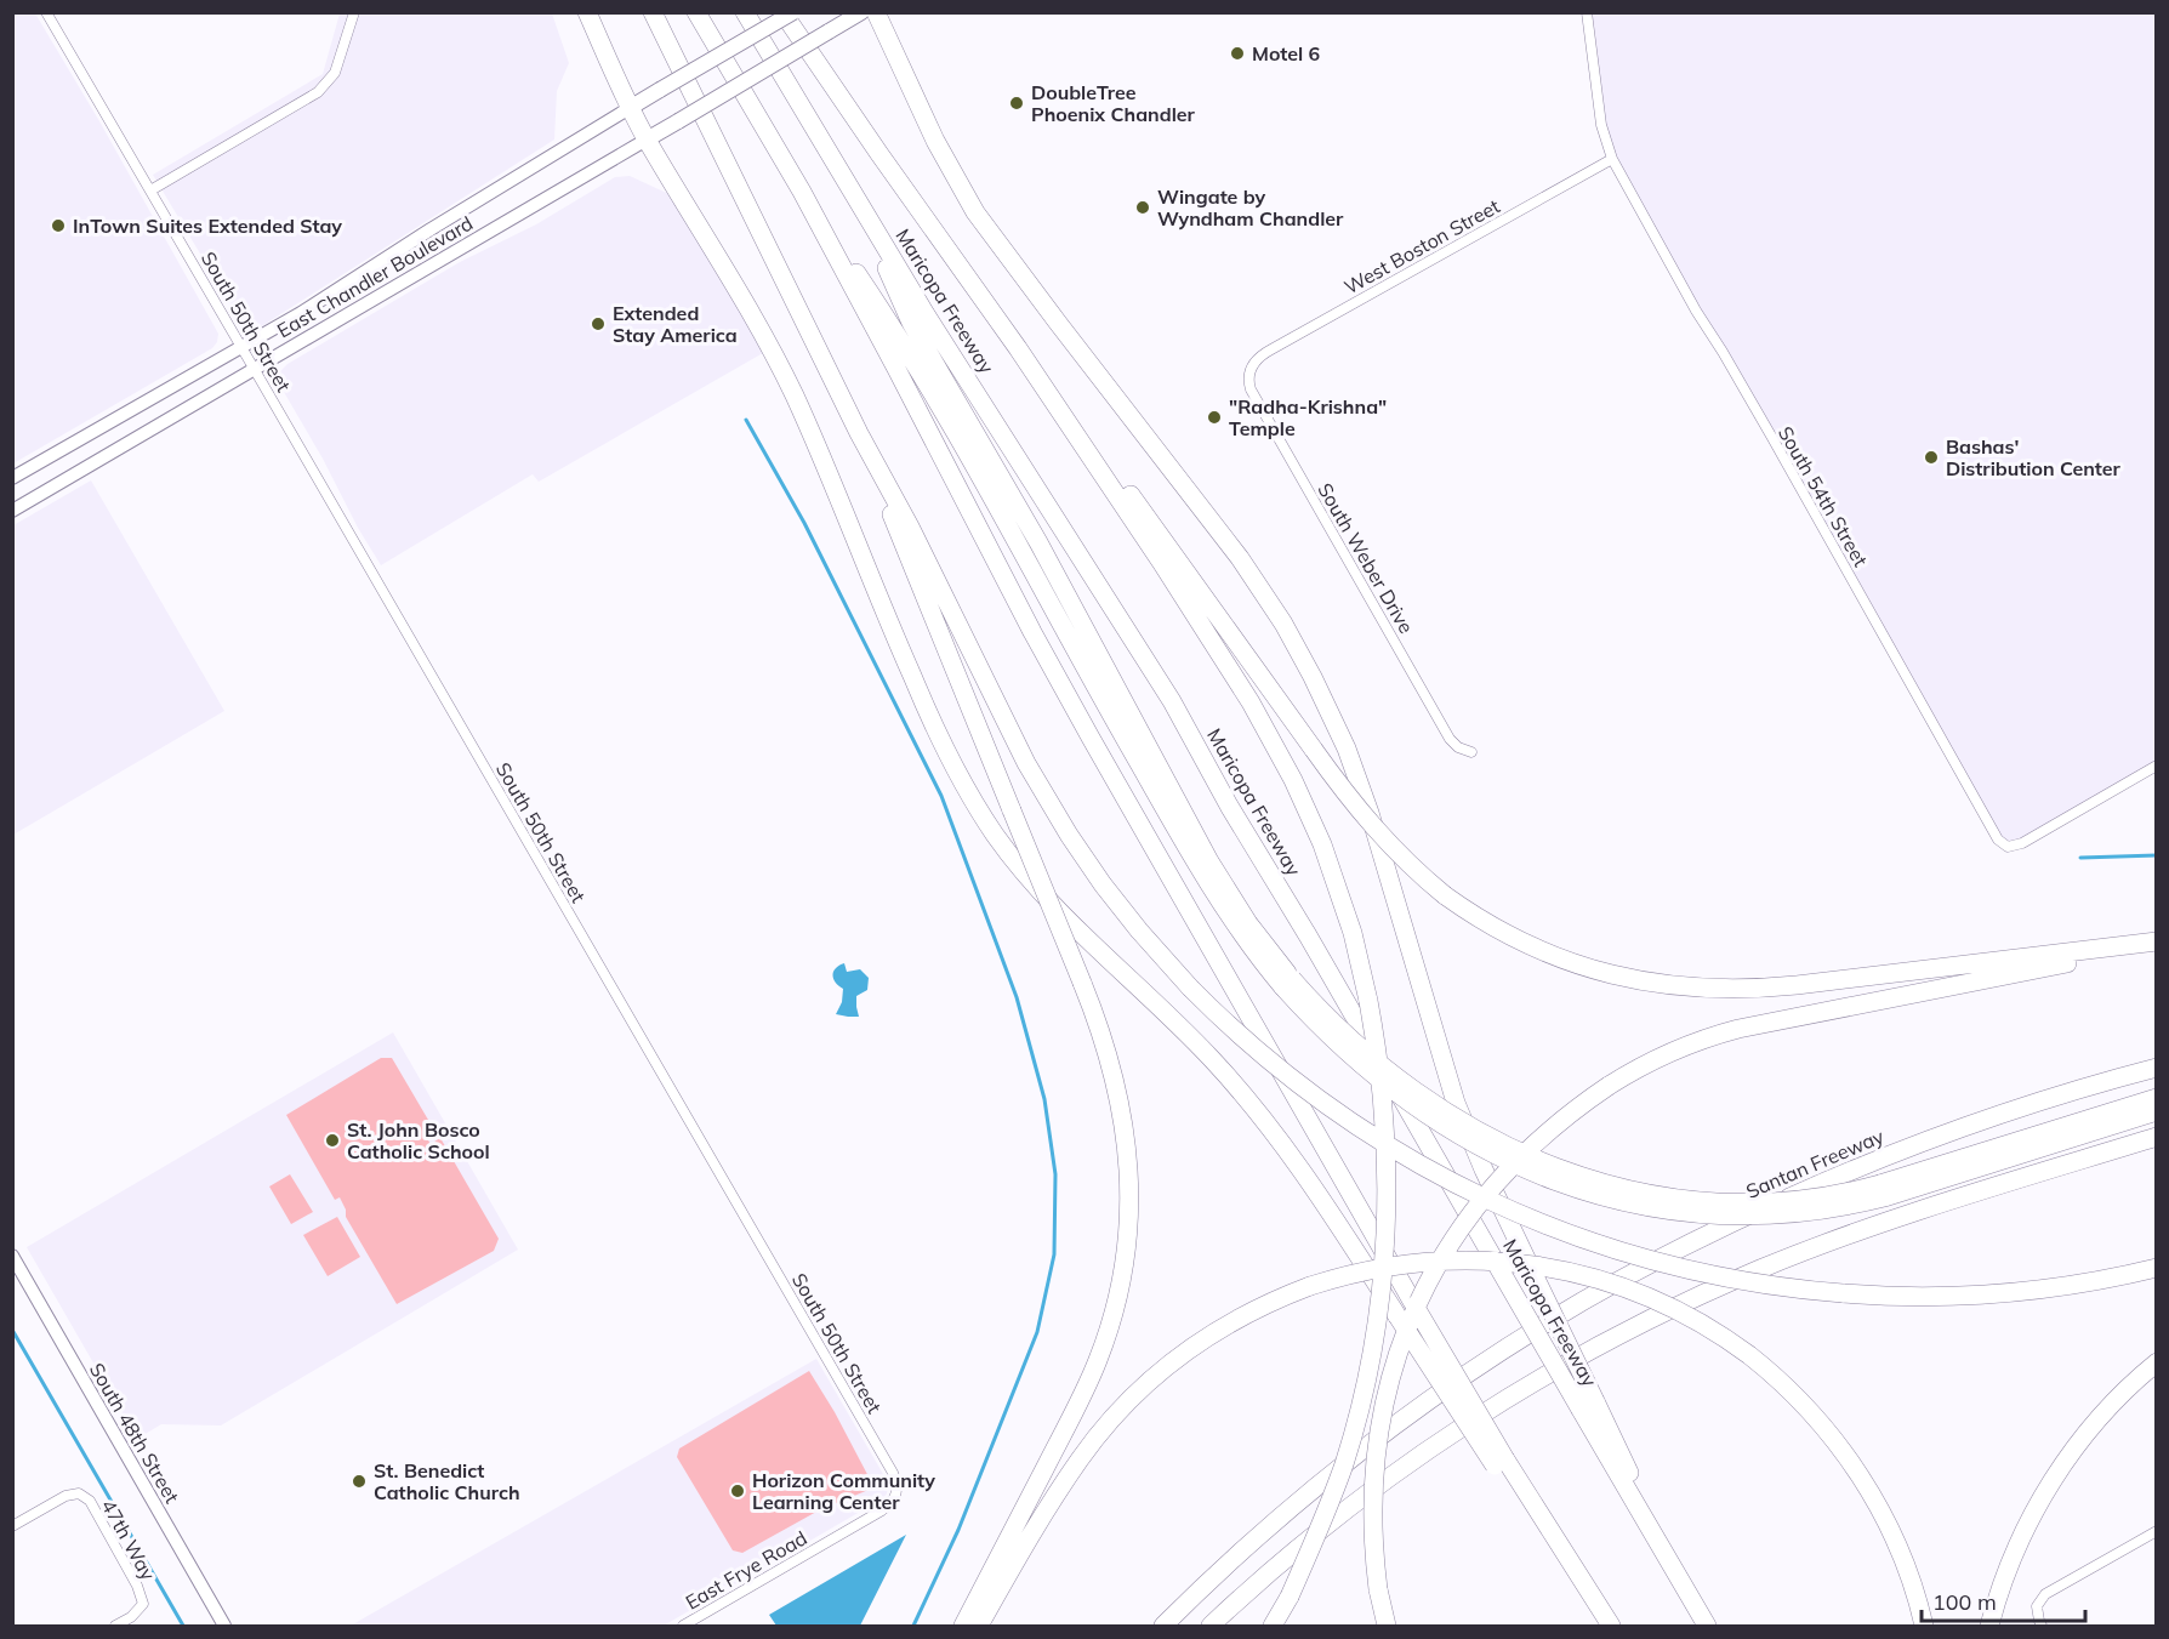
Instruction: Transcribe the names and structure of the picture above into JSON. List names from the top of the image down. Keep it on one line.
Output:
{"streets":{"highway":["Maricopa Freeway","Santan Freeway"],"main road":["East Chandler Boulevard","South 48th Street"],"street":["West Boston Street","South 50th Street","South 54th Street","South Weber Drive","47th Way","East Frye Road"]},"crossings":[["West Boston Street","South 54th Street"],["West Boston Street","South Weber Drive"],["East Chandler Boulevard","South 50th Street"],["South 50th Street","East Frye Road"]],"places":["Motel 6","DoubleTree Phoenix Chandler","Wingate by Wyndham Chandler","InTown Suites Extended Stay","Extended Stay America","\"Radha-Krishna\" Temple","Bashas' Distribution Center","St. John Bosco Catholic School","St. Benedict Catholic Church","Horizon Community Learning Center"],"scale_bar":"100 m"}
